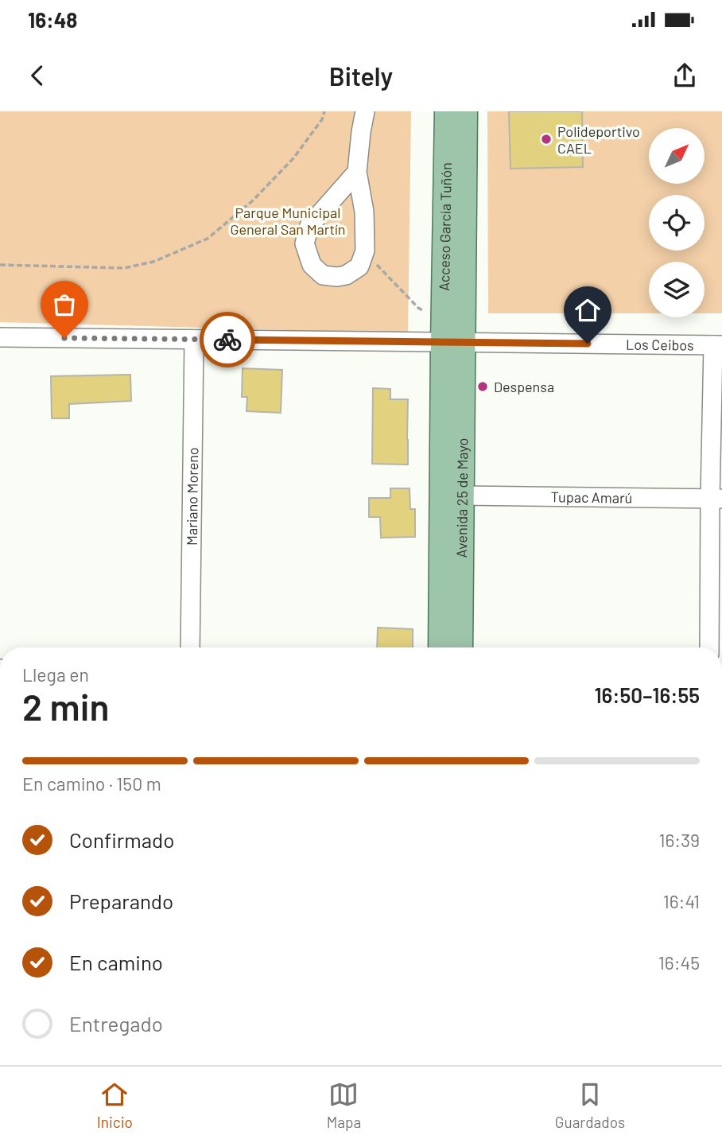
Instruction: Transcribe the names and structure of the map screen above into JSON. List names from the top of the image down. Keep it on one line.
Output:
{"streets":{"main road":["Acceso García Tuñón","Avenida 25 de Mayo"],"street":["Los Ceibos","Mariano Moreno","Tupac Amarú"]},"crossings":[["Acceso García Tuñón","Los Ceibos"],["Acceso García Tuñón","Avenida 25 de Mayo"],["Los Ceibos","Mariano Moreno"],["Los Ceibos","Avenida 25 de Mayo"],["Tupac Amarú","Avenida 25 de Mayo"]],"parks":["Parque Municipal General San Martín"],"places":["Polideportivo CAEL","Despensa"],"north":"top right","page":{"status":"16:48","header":"Bitely","heading":["2 min","Llega en","16:50–16:55"],"bar":"En camino · 150 m","list":[["Confirmado","16:39"],["Preparando","16:41"],["En camino","16:45"],"Entregado"],"tabs":["Inicio","Mapa","Guardados"]}}
